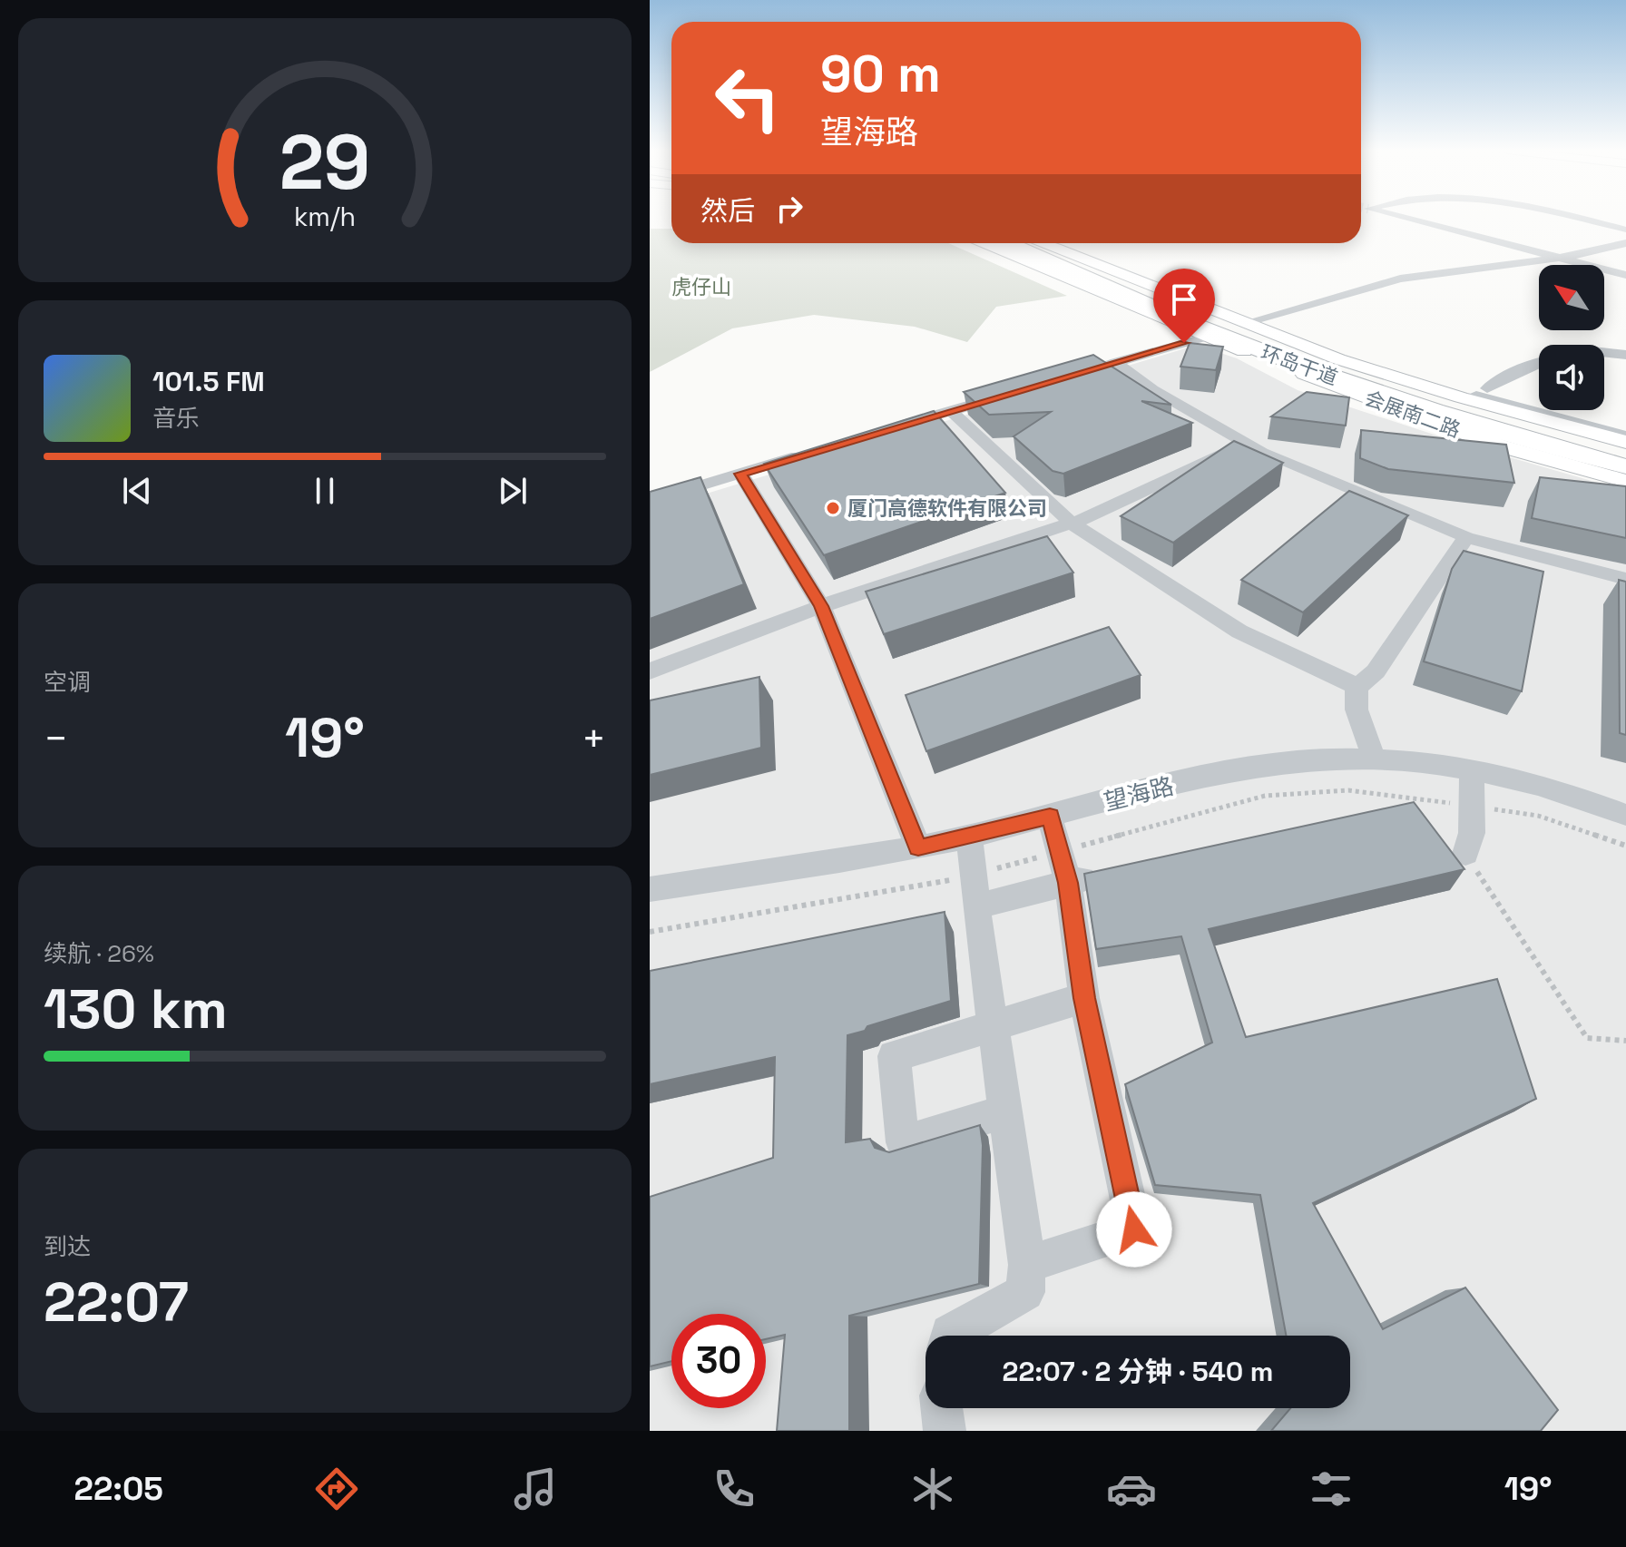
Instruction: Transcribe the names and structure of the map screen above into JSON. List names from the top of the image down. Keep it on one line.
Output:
{"streets":{"highway":["环岛干道"],"main road":["会展南二路"],"street":["望海路"]},"parks":["虎仔山"],"places":["厦门高德软件有限公司"],"north":"top left","page":{"turn":["90 m","望海路"],"then":"然后","song":["101.5 FM","音乐"],"tile":["空调",["续航 · 26%","130 km"],["到达","22:07"]],"heat":["−","19°","+"],"limit":"30","trip":"22:07 · 2 分钟 · 540 m","tabs":["22:05","19°"],"gauge":["29","km/h"]}}
